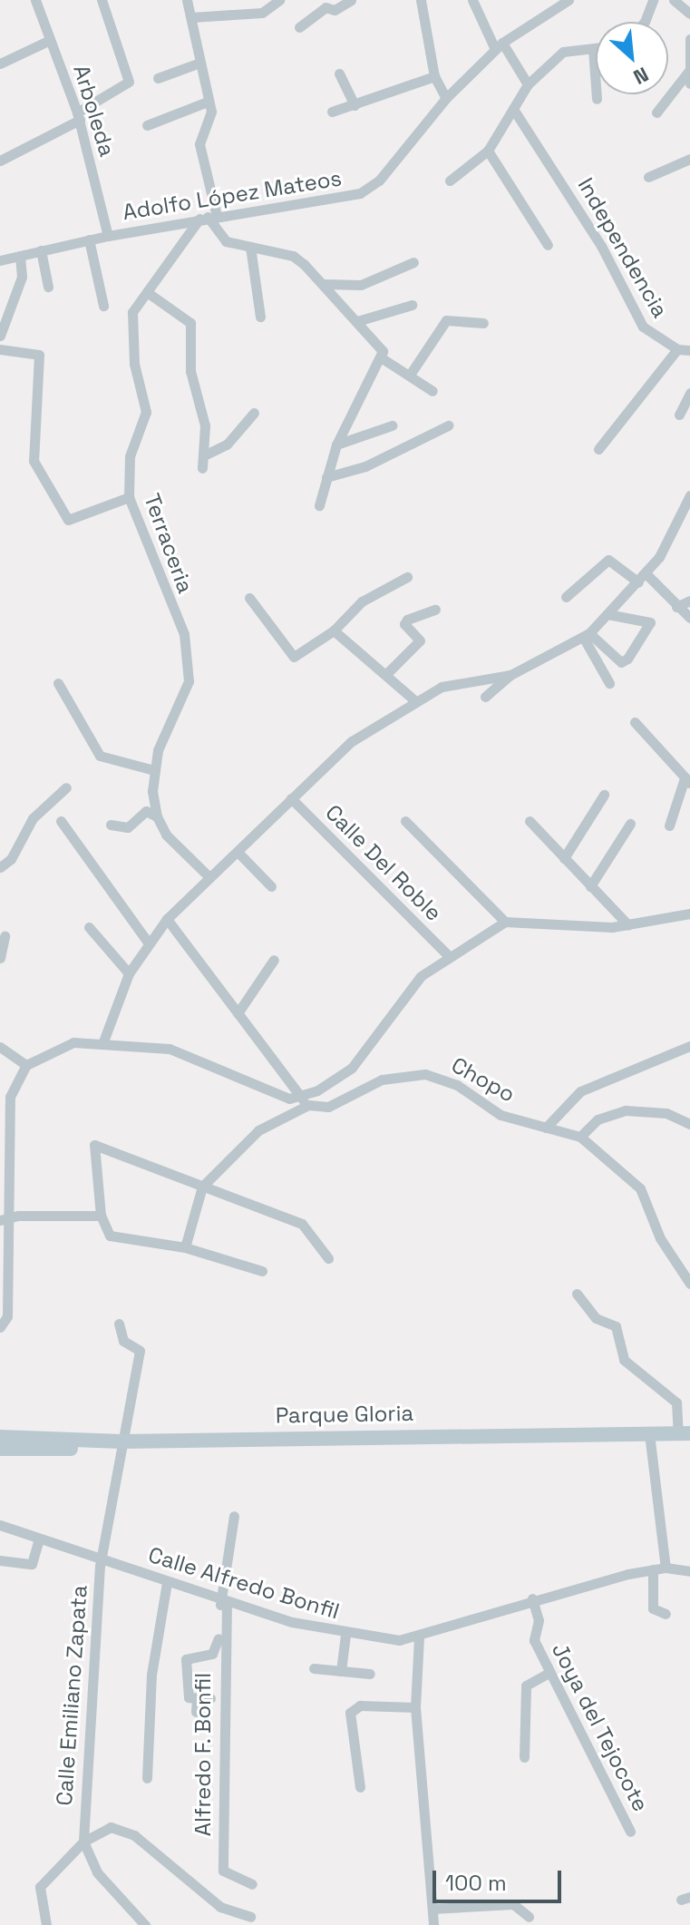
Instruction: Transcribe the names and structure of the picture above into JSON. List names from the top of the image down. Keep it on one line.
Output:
{"streets":{"main road":["Parque Gloria"],"street":["Arboleda","Adolfo López Mateos","Independencia","Terraceria","Calle Del Roble","Chopo","Calle Alfredo Bonfil","Calle Emiliano Zapata","Joya del Tejocote","Alfredo F. Bonfil"]},"crossings":[["Arboleda","Adolfo López Mateos"],["Adolfo López Mateos","Terraceria"],["Parque Gloria","Calle Emiliano Zapata"],["Calle Alfredo Bonfil","Calle Emiliano Zapata"],["Calle Alfredo Bonfil","Joya del Tejocote"],["Calle Alfredo Bonfil","Alfredo F. Bonfil"]],"scale_bar":"100 m","north":"bottom right"}
